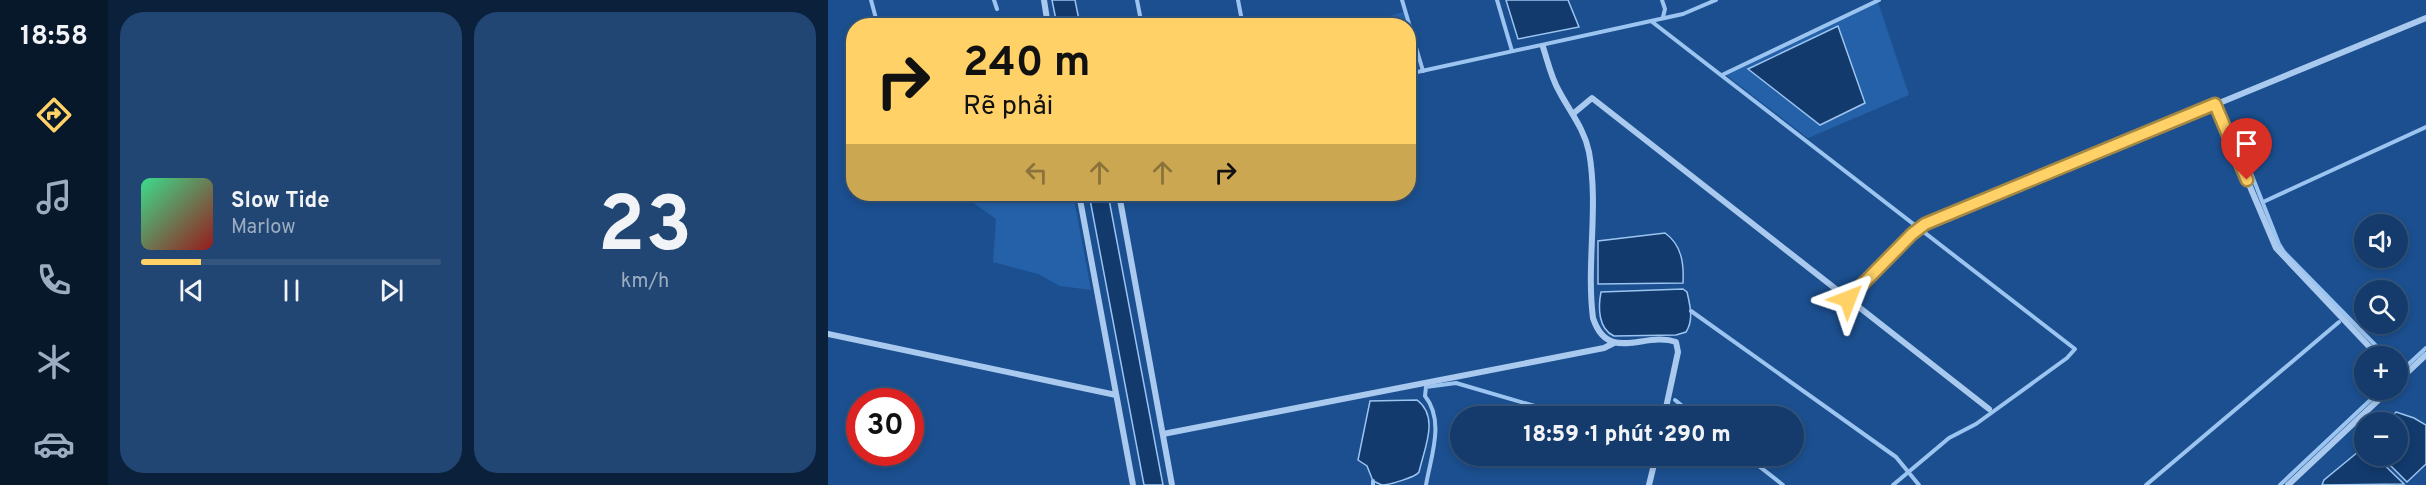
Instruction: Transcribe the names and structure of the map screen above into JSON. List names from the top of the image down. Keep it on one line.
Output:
{"page":{"tabs":"18:58","tile":["23","km/h"],"turn":["240 m","Rẽ phải"],"song":["Slow Tide","Marlow"],"map_buttons":["+","−"],"limit":"30","trip":"18:59 · 1 phút · 290 m"}}
